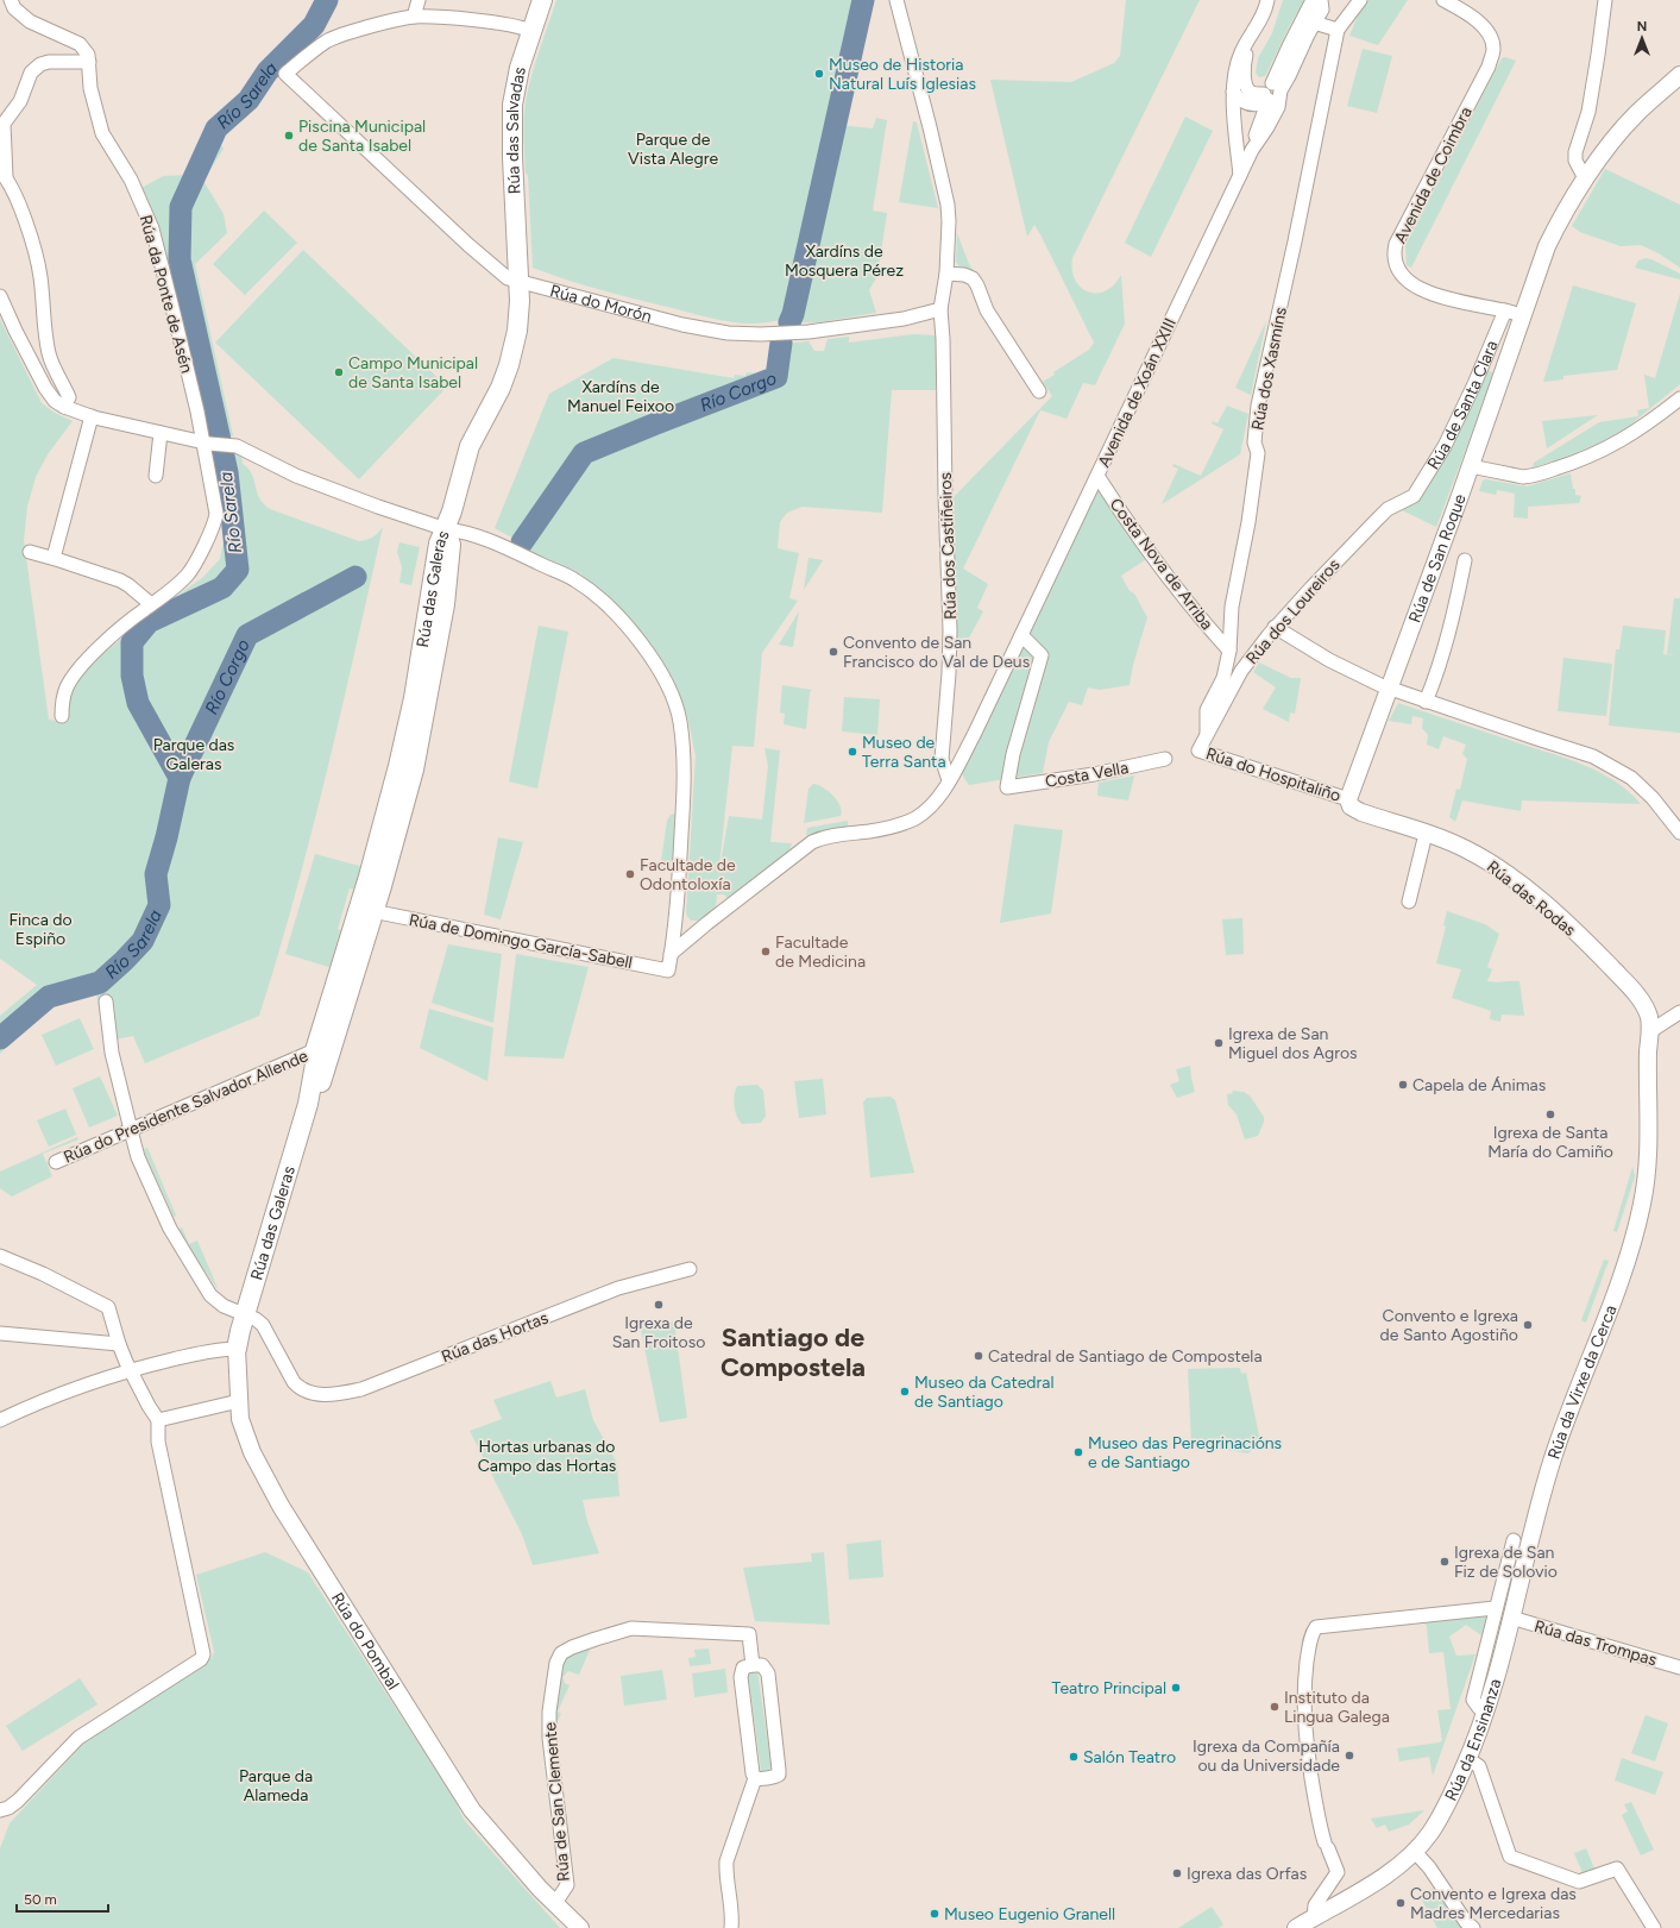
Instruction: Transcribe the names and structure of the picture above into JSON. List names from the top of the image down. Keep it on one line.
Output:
{"streets":{"main road":["Rúa das Salvadas","Rúa das Galeras"],"street":["Avenida de Coimbra","Rúa da Ponte de Asén","Rúa do Morón","Rúa dos Xasmíns","Avenida de Xoán XXIII","Rúa de Santa Clara","Rúa dos Castiñeiros","Rúa de San Roque","Costa Nova de Arriba","Rúa dos Loureiros","Costa Vella","Rúa do Hospitaliño","Rúa das Rodas","Rúa de Domingo García-Sabell","Rúa do Presidente Salvador Allende","Rúa das Hortas","Rúa da Virxe da Cerca","Rúa do Pombal","Rúa das Trompas","Rúa da Ensinanza","Rúa de San Clemente"]},"crossings":[["Rúa das Salvadas","Rúa do Morón"],["Avenida de Coimbra","Rúa de Santa Clara"],["Avenida de Coimbra","Rúa de San Roque"],["Rúa do Morón","Rúa dos Castiñeiros"],["Rúa dos Xasmíns","Costa Nova de Arriba"],["Rúa dos Xasmíns","Rúa dos Loureiros"],["Avenida de Xoán XXIII","Rúa dos Castiñeiros"],["Avenida de Xoán XXIII","Costa Nova de Arriba"],["Avenida de Xoán XXIII","Costa Vella"],["Avenida de Xoán XXIII","Rúa de Domingo García-Sabell"],["Rúa de Santa Clara","Rúa dos Loureiros"],["Rúa de San Roque","Rúa do Hospitaliño"],["Rúa de San Roque","Rúa das Rodas"],["Rúa das Galeras","Rúa de Domingo García-Sabell"],["Rúa das Galeras","Rúa do Presidente Salvador Allende"],["Rúa das Galeras","Rúa das Hortas"],["Rúa das Galeras","Rúa do Pombal"],["Rúa dos Loureiros","Rúa do Hospitaliño"],["Rúa do Hospitaliño","Rúa das Rodas"],["Rúa das Rodas","Rúa da Virxe da Cerca"],["Rúa da Virxe da Cerca","Rúa das Trompas"],["Rúa da Virxe da Cerca","Rúa da Ensinanza"],["Rúa do Pombal","Rúa de San Clemente"],["Rúa das Trompas","Rúa da Ensinanza"]],"districts":["Santiago de Compostela"],"water":["Río Sarela","Río Corgo"],"parks":["Parque de Vista Alegre","Xardíns de Mosquera Pérez","Xardíns de Manuel Feixoo","Parque das Galeras","Finca do Espiño","Hortas urbanas do Campo das Hortas","Parque da Alameda"],"places":["Museo de Historia Natural Luís Iglesias","Piscina Municipal de Santa Isabel","Campo Municipal de Santa Isabel","Convento de San Francisco do Val de Deus","Museo de Terra Santa","Facultade de Odontoloxía","Facultade de Medicina","Igrexa de San Miguel dos Agros","Capela de Ánimas","Igrexa de Santa María do Camiño","Igrexa de San Froitoso","Convento e Igrexa de Santo Agostiño","Catedral de Santiago de Compostela","Museo da Catedral de Santiago","Museo das Peregrinacións e de Santiago","Igrexa de San Fiz de Solovio","Teatro Principal","Instituto da Lingua Galega","Igrexa da Compañía ou da Universidade","Salón Teatro","Igrexa das Orfas","Convento e Igrexa das Madres Mercedarias","Museo Eugenio Granell"],"scale_bar":"50 m","north":"top"}
